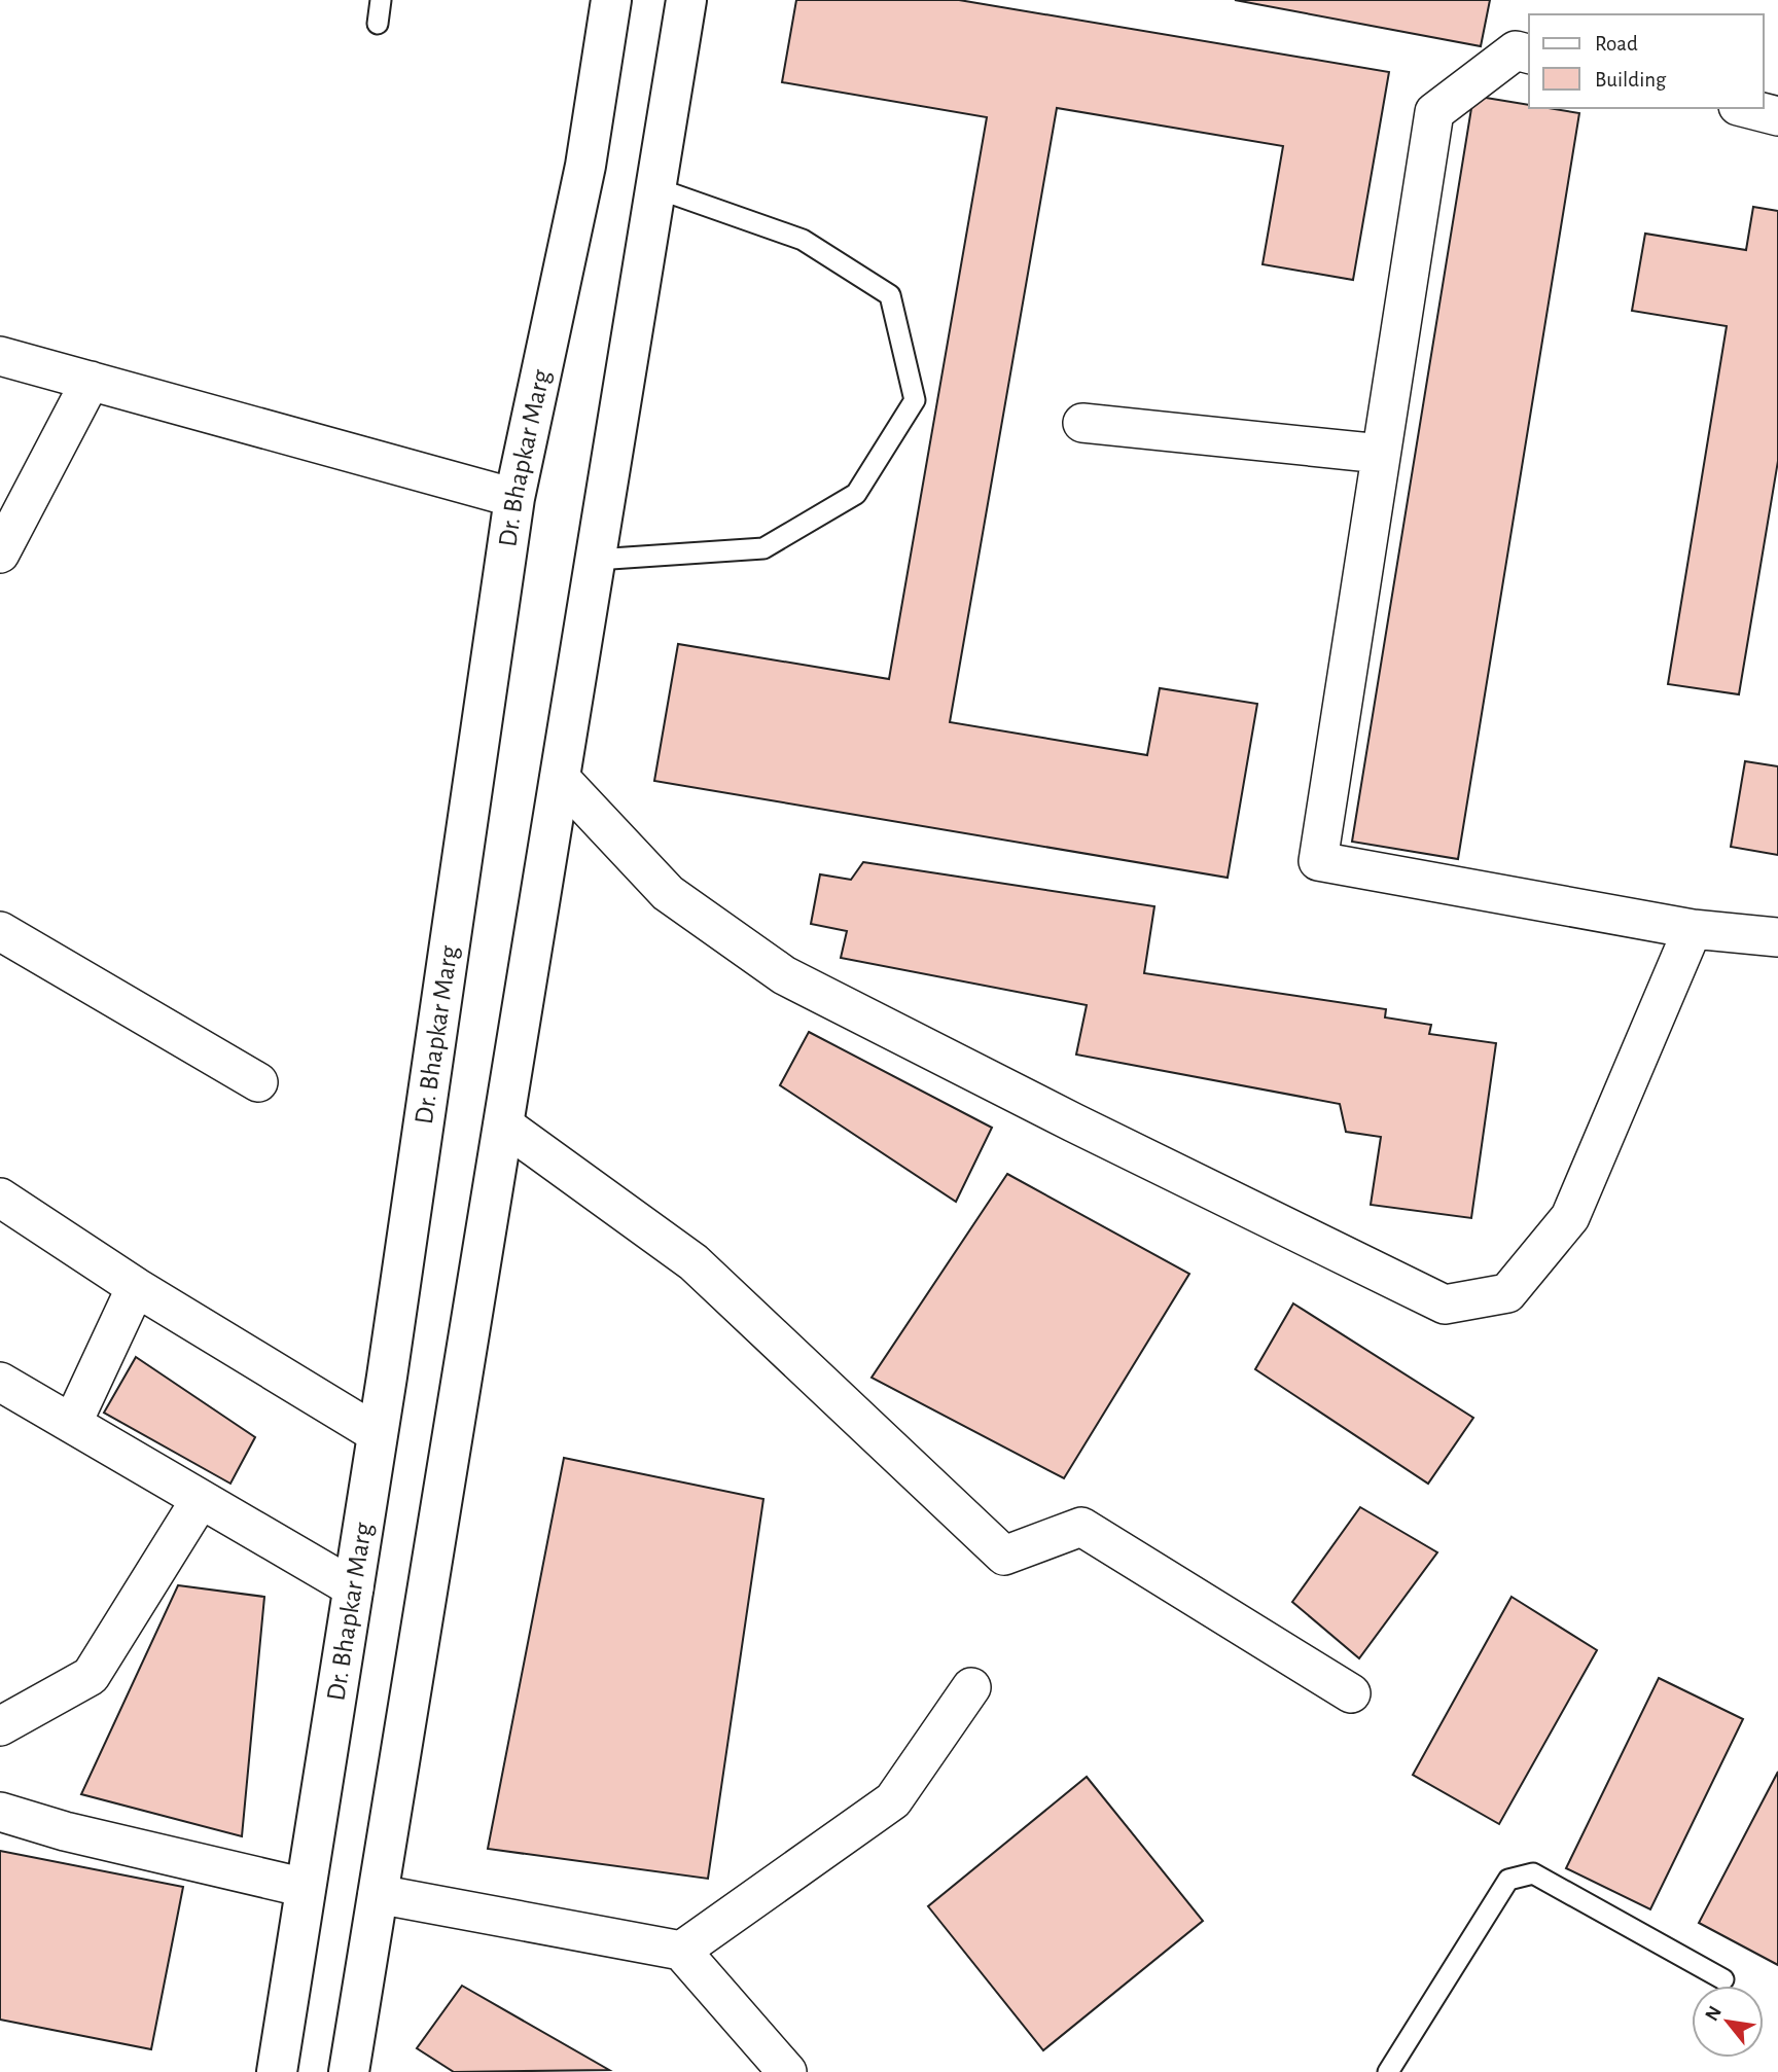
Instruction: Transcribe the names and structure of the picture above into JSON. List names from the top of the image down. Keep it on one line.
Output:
{"streets":{"main road":["Dr. Bhapkar Marg"]},"legend":["Road","Building"],"north":"top left"}
